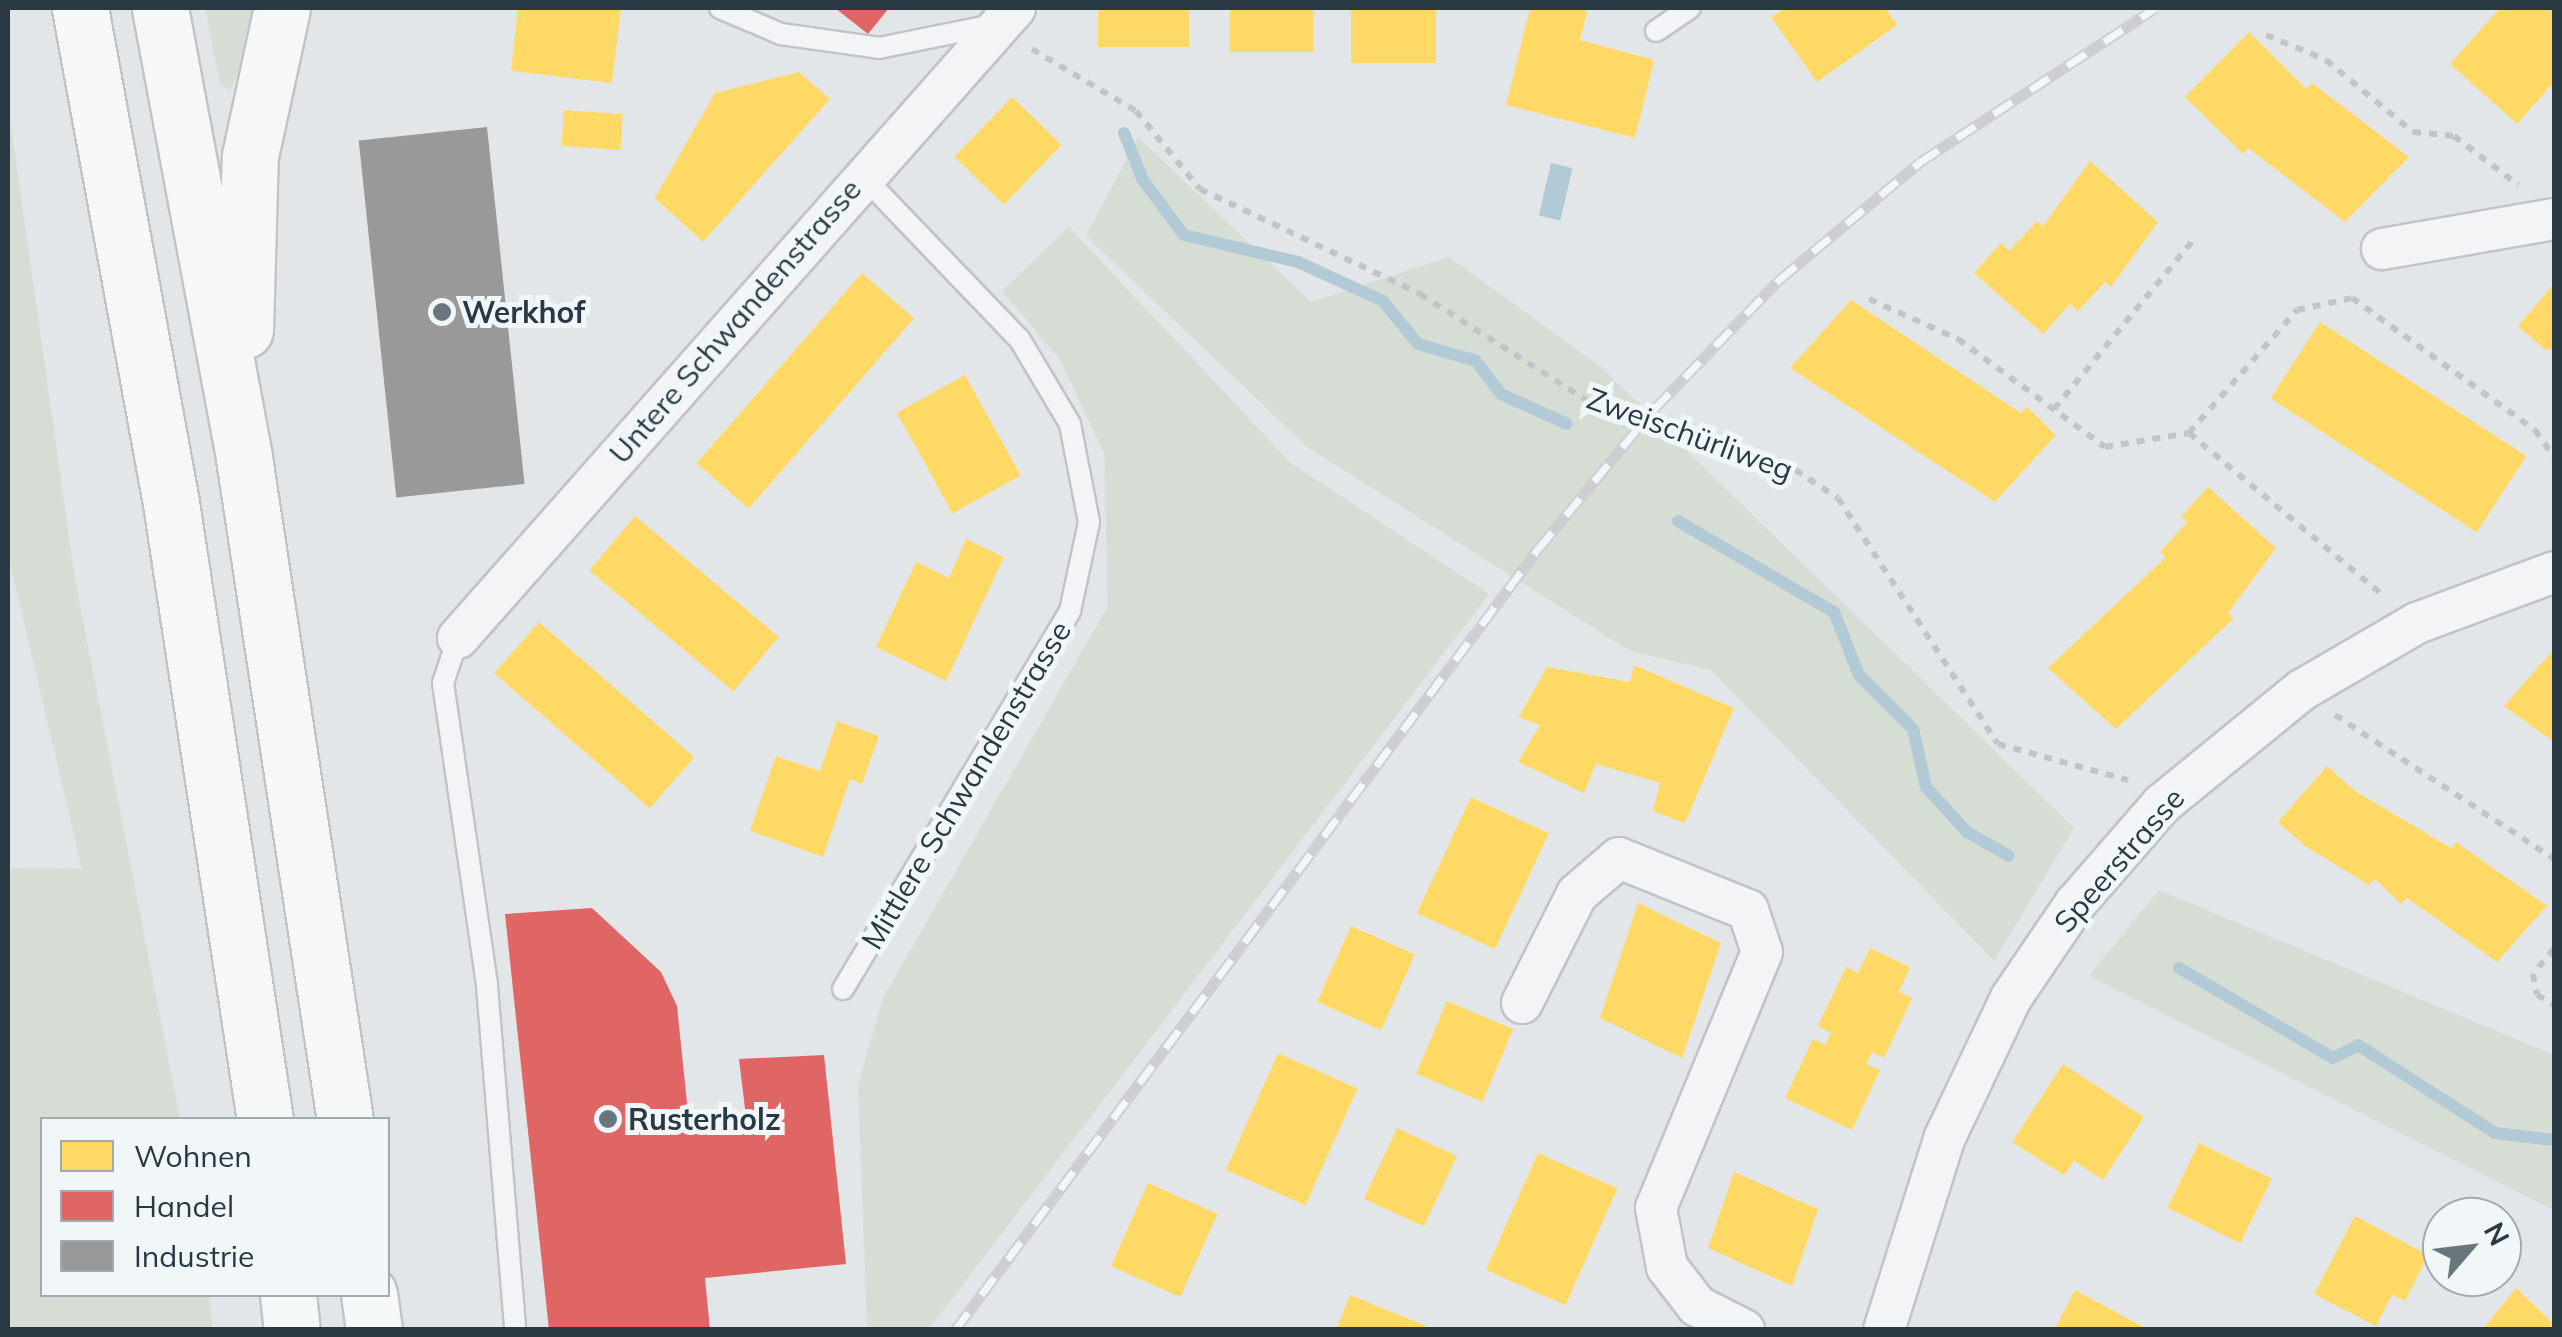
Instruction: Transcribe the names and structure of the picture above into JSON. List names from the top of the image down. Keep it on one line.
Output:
{"streets":{"street":["Untere Schwandenstrasse","Speerstrasse"],"lane":["Mittlere Schwandenstrasse"],"path":["Zweischürliweg"]},"crossings":[["Untere Schwandenstrasse","Zweischürliweg"],["Untere Schwandenstrasse","Mittlere Schwandenstrasse"],["Zweischürliweg","Speerstrasse"]],"places":["Werkhof","Rusterholz"],"legend":["Wohnen","Handel","Industrie"],"north":"top right"}
